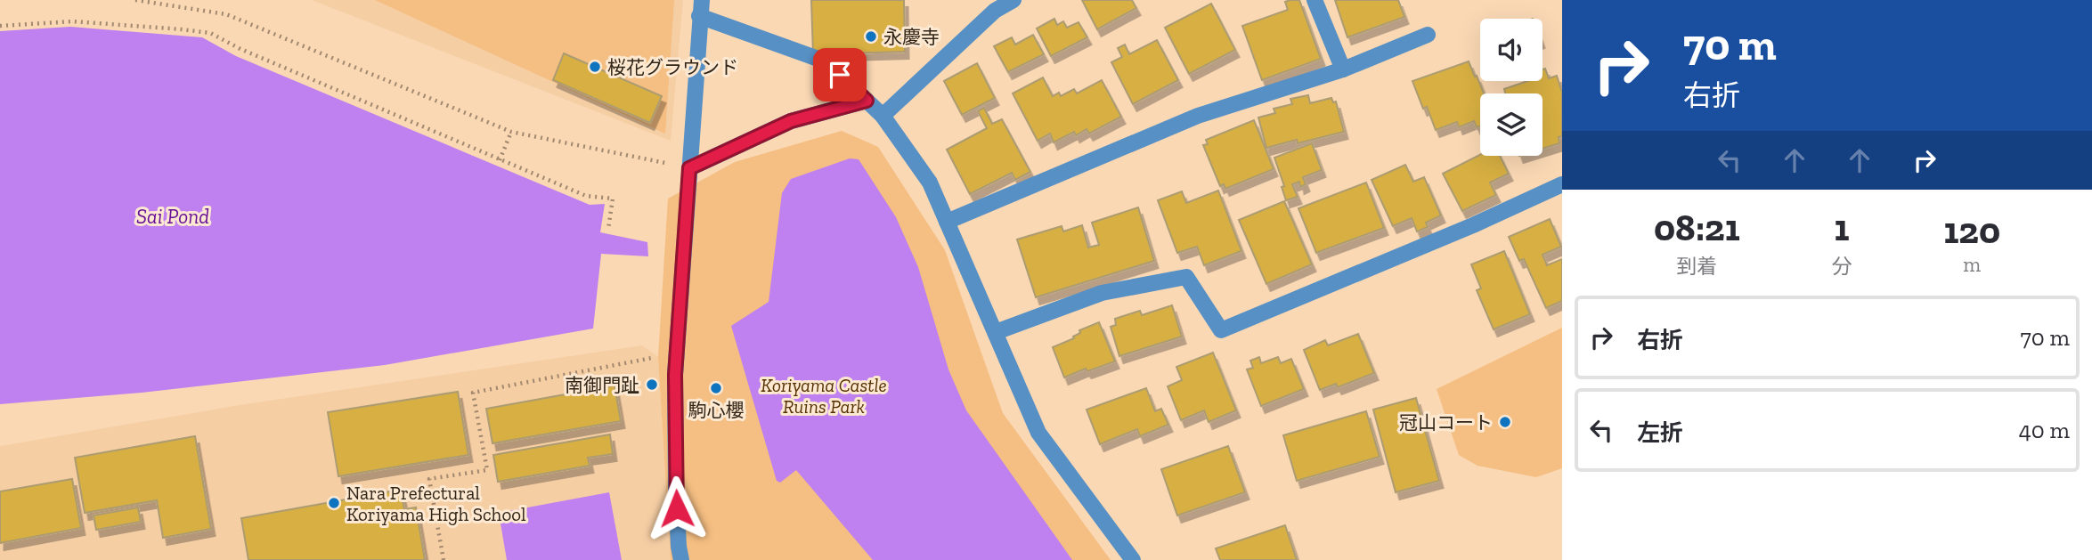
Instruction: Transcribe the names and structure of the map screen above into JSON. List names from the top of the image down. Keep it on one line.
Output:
{"water":["Sai Pond"],"parks":["Koriyama Castle Ruins Park"],"places":["永慶寺","桜花グラウンド","南御門趾","駒心櫻","冠山コート","Nara Prefectural Koriyama High School"],"page":{"turn":["70 m","右折"],"eta":["08:21","到着","1","分","120","m"],"list":[{"name":"右折","value":"70 m"},{"name":"左折","value":"40 m"}]}}
